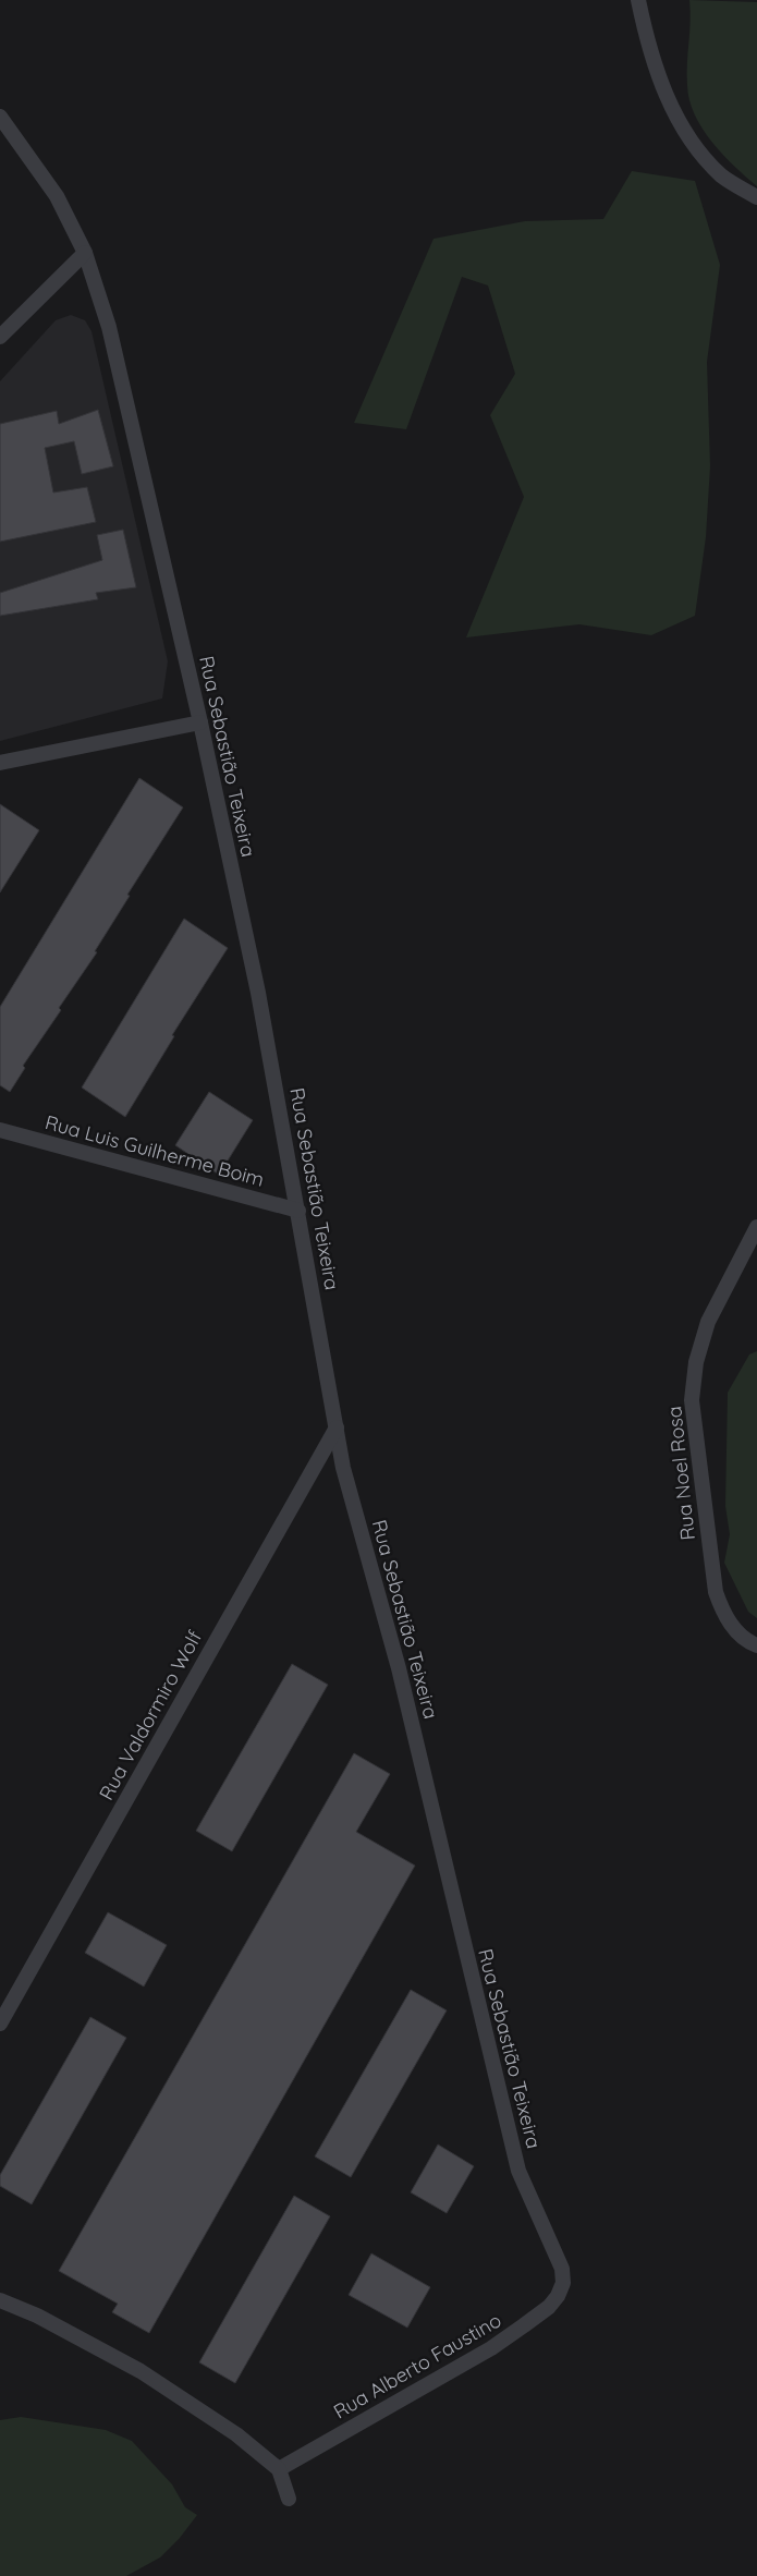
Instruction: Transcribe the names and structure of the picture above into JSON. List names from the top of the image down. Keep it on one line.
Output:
{"streets":{"street":["Rua Sebastião Teixeira","Rua Luis Guilherme Boim","Rua Noel Rosa","Rua Valdormiro Wolf","Rua Alberto Faustino"]},"crossings":[["Rua Sebastião Teixeira","Rua Luis Guilherme Boim"],["Rua Sebastião Teixeira","Rua Valdormiro Wolf"],["Rua Sebastião Teixeira","Rua Alberto Faustino"]]}
